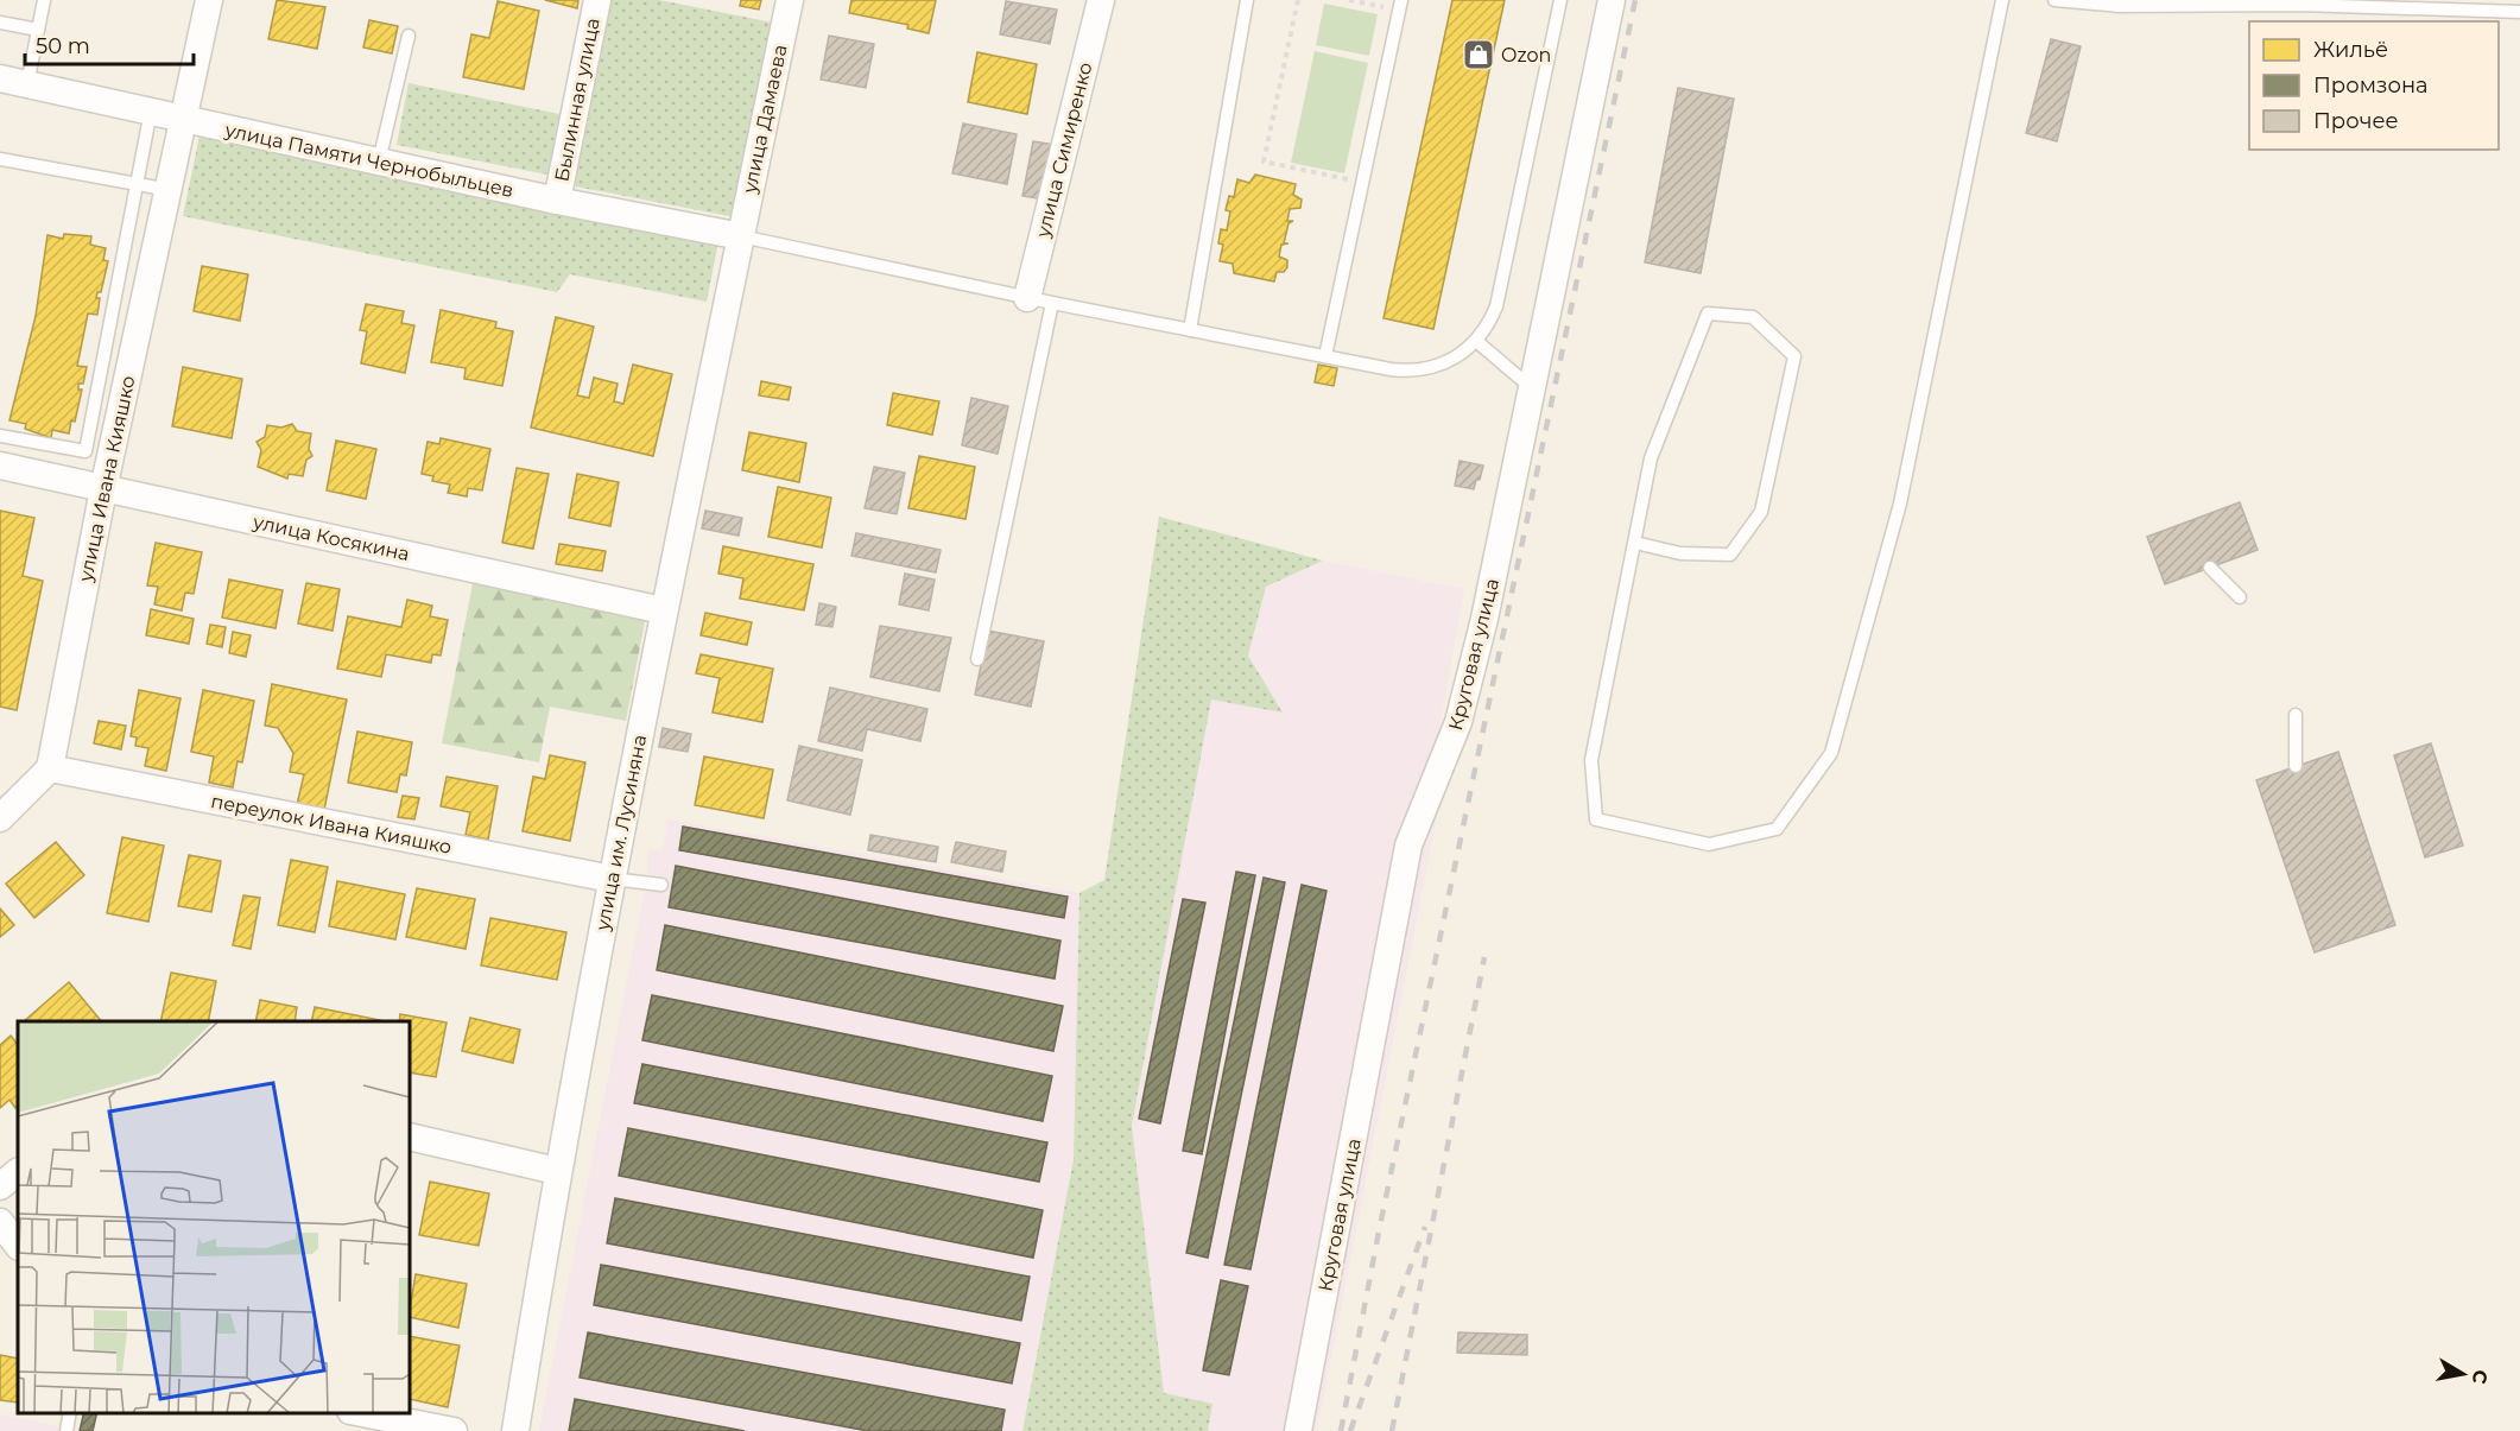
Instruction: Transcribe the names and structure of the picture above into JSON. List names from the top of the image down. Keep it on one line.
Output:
{"streets":{"street":["Былинная улица","улица Дамаева","улица Симиренко","улица Памяти Чернобыльцев","улица Ивана Кияшко","улица Косякина","Круговая улица","переулок Ивана Кияшко","улица им. Лусиняна"]},"crossings":[["Былинная улица","улица Памяти Чернобыльцев"],["улица Дамаева","улица Памяти Чернобыльцев"],["улица Дамаева","улица им. Лусиняна"],["улица Памяти Чернобыльцев","улица Ивана Кияшко"],["улица Памяти Чернобыльцев","улица им. Лусиняна"],["улица Ивана Кияшко","улица Косякина"],["улица Ивана Кияшко","переулок Ивана Кияшко"],["улица Косякина","улица им. Лусиняна"],["переулок Ивана Кияшко","улица им. Лусиняна"]],"places":{"shop":["Ozon"]},"legend":["Жильё","Промзона","Прочее"],"scale_bar":"50 m","north":"right"}
